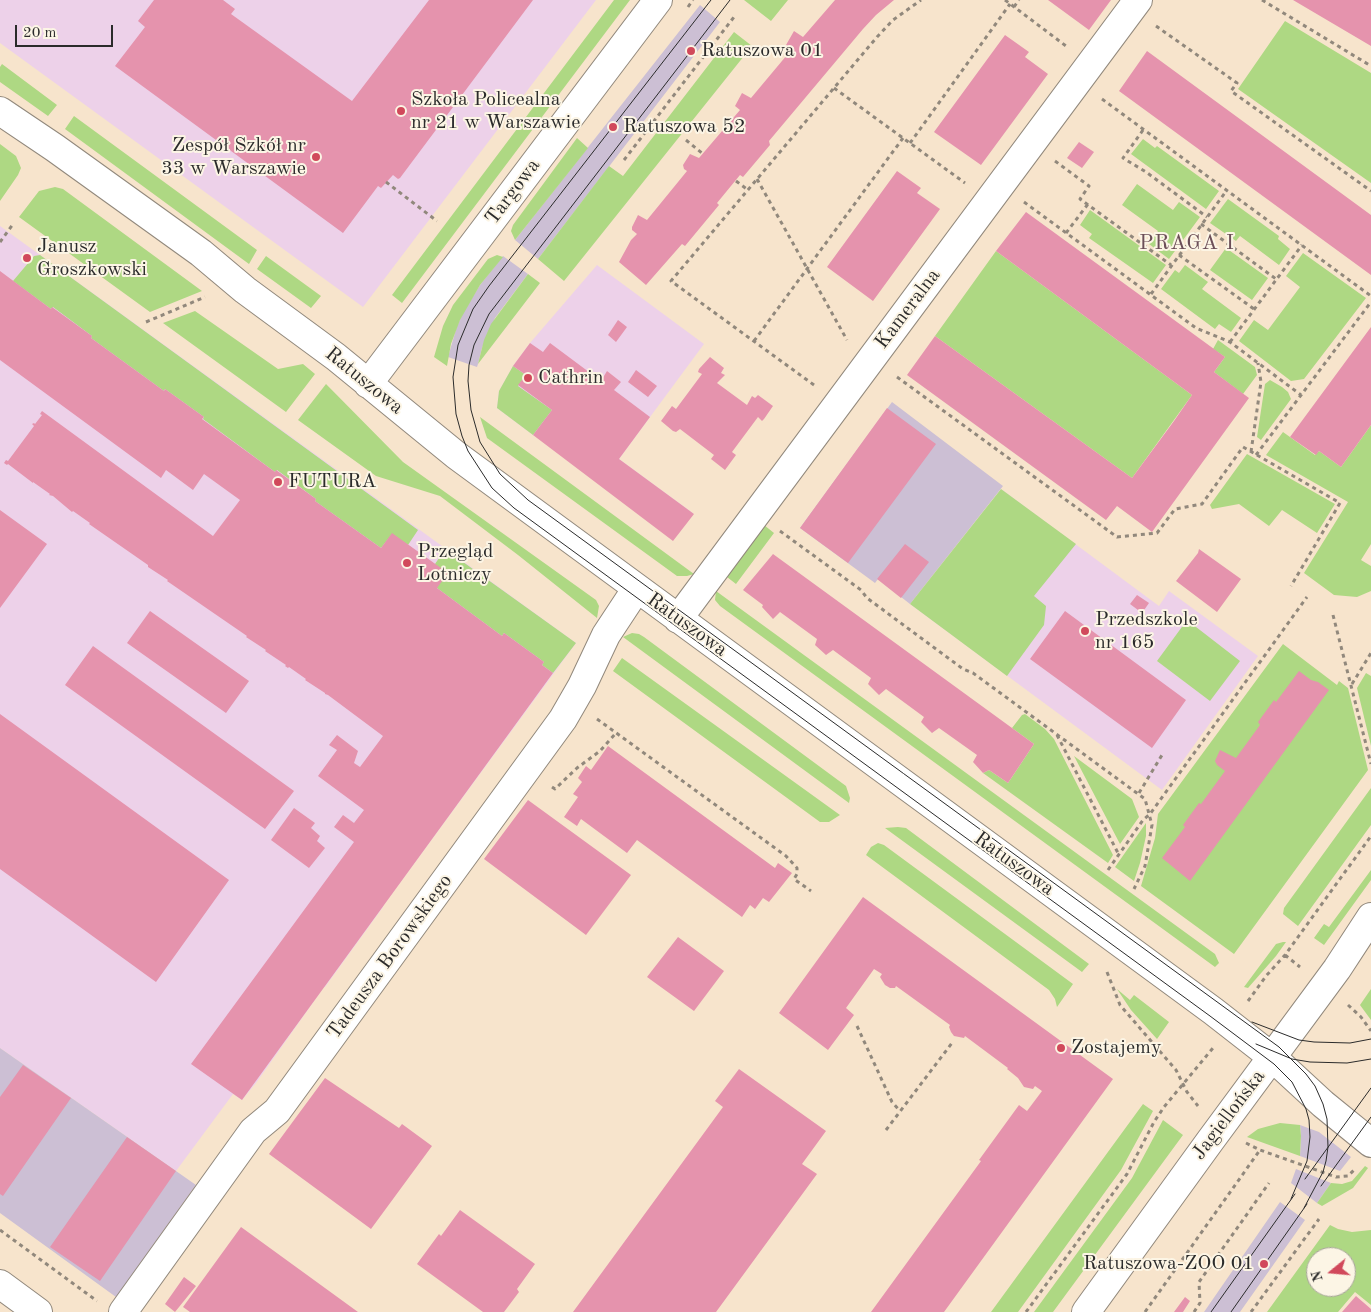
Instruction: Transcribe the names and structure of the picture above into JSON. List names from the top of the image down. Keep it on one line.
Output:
{"streets":{"street":["Targowa","Kameralna","Ratuszowa","Tadeusza Borowskiego","Jagiellońska"]},"crossings":[["Targowa","Ratuszowa"],["Kameralna","Ratuszowa"],["Ratuszowa","Tadeusza Borowskiego"],["Ratuszowa","Jagiellońska"]],"districts":["PRAGA I"],"places":["Ratuszowa 01","Szkoła Policealna nr 21 w Warszawie","Ratuszowa 52","Zespół Szkół nr 33 w Warszawie","Janusz Groszkowski","Cathrin","FUTURA","Przegląd Lotniczy","Przedszkole nr 165","Zostajemy","Ratuszowa-ZOO 01"],"scale_bar":"20 m","north":"left"}
